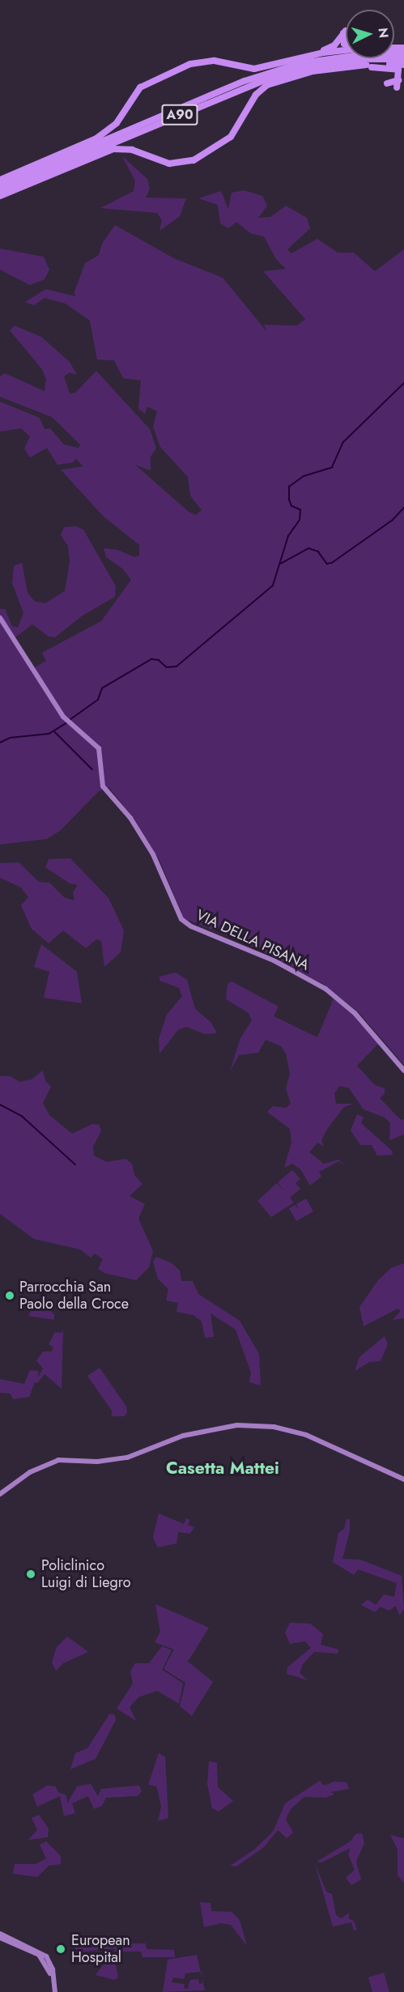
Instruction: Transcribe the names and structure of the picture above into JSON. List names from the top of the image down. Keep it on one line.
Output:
{"streets":{"highway":["A90"],"main road":["VIA DELLA PISANA"]},"districts":["Casetta Mattei"],"places":["Parrocchia San Paolo della Croce","Policlinico Luigi di Liegro","European Hospital"],"north":"right"}
